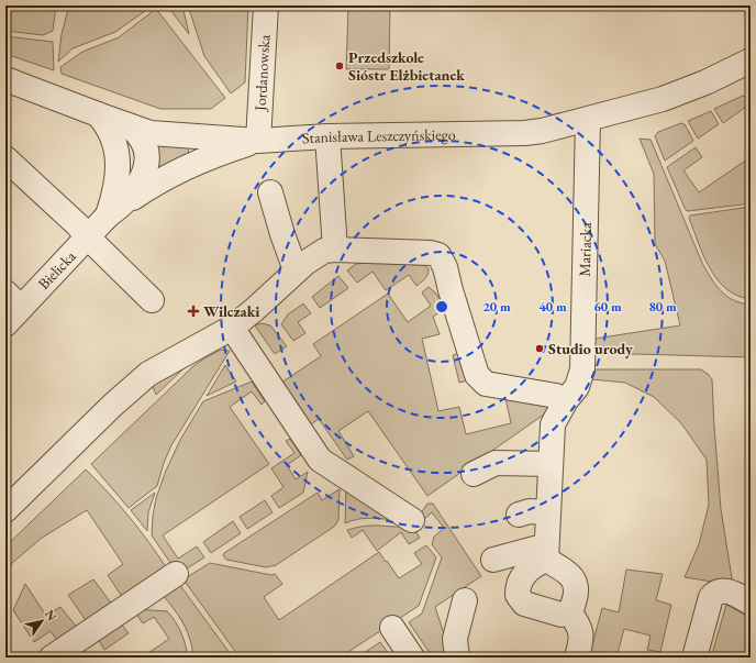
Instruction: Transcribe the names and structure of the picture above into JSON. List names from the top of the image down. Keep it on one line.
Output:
{"streets":{"street":["Jordanowska","Stanisława Leszczyńskiego","Mariacka","Bielicka"]},"crossings":[["Jordanowska","Stanisława Leszczyńskiego"],["Stanisława Leszczyńskiego","Mariacka"],["Stanisława Leszczyńskiego","Bielicka"]],"places":{"other":["Przedszkole Sióstr Elżbietanek","Studio urody"],"health":["Wilczaki"]},"north":"top right","rings":["20 m","40 m","60 m","80 m"]}
